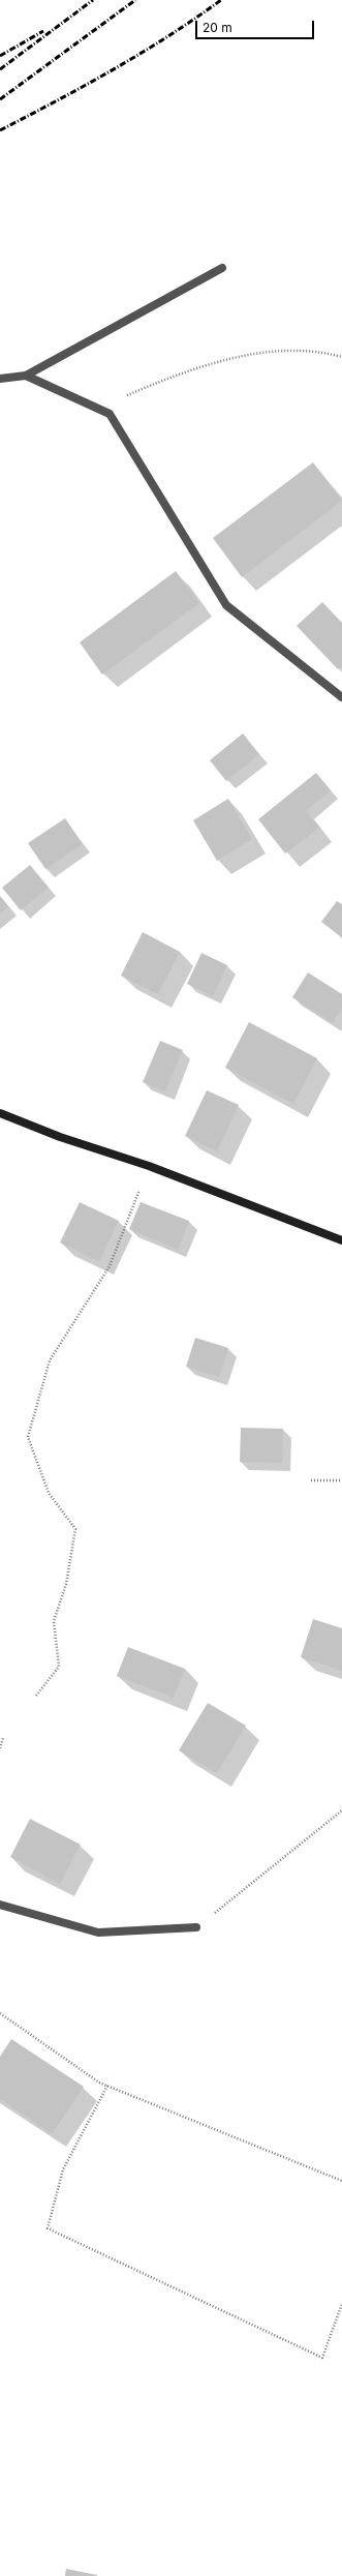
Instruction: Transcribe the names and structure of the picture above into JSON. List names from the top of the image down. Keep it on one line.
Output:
{"scale_bar":"20 m"}
